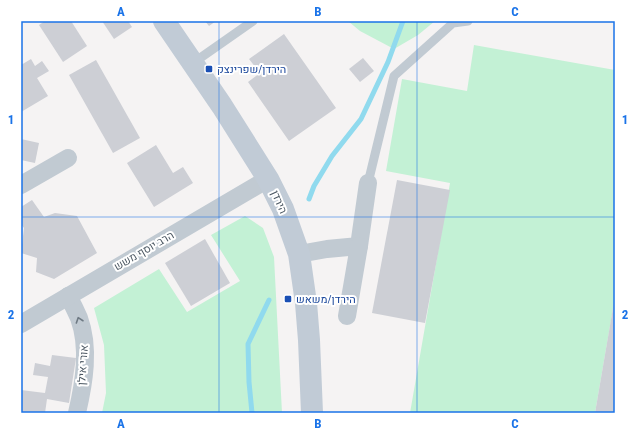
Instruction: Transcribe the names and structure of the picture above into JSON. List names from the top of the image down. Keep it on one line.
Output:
{"streets":{"street":["הירדן","הרב יוסף משש","אורי אילן"]},"crossings":[["הירדן","הרב יוסף משש"],["הרב יוסף משש","אורי אילן"]],"one_way":["אורי אילן"],"places":{"transit":["הירדן/שפרינצק","הירדן/משאש"]},"grid":{"columns":["A","B","C"],"rows":["1","2"]}}
